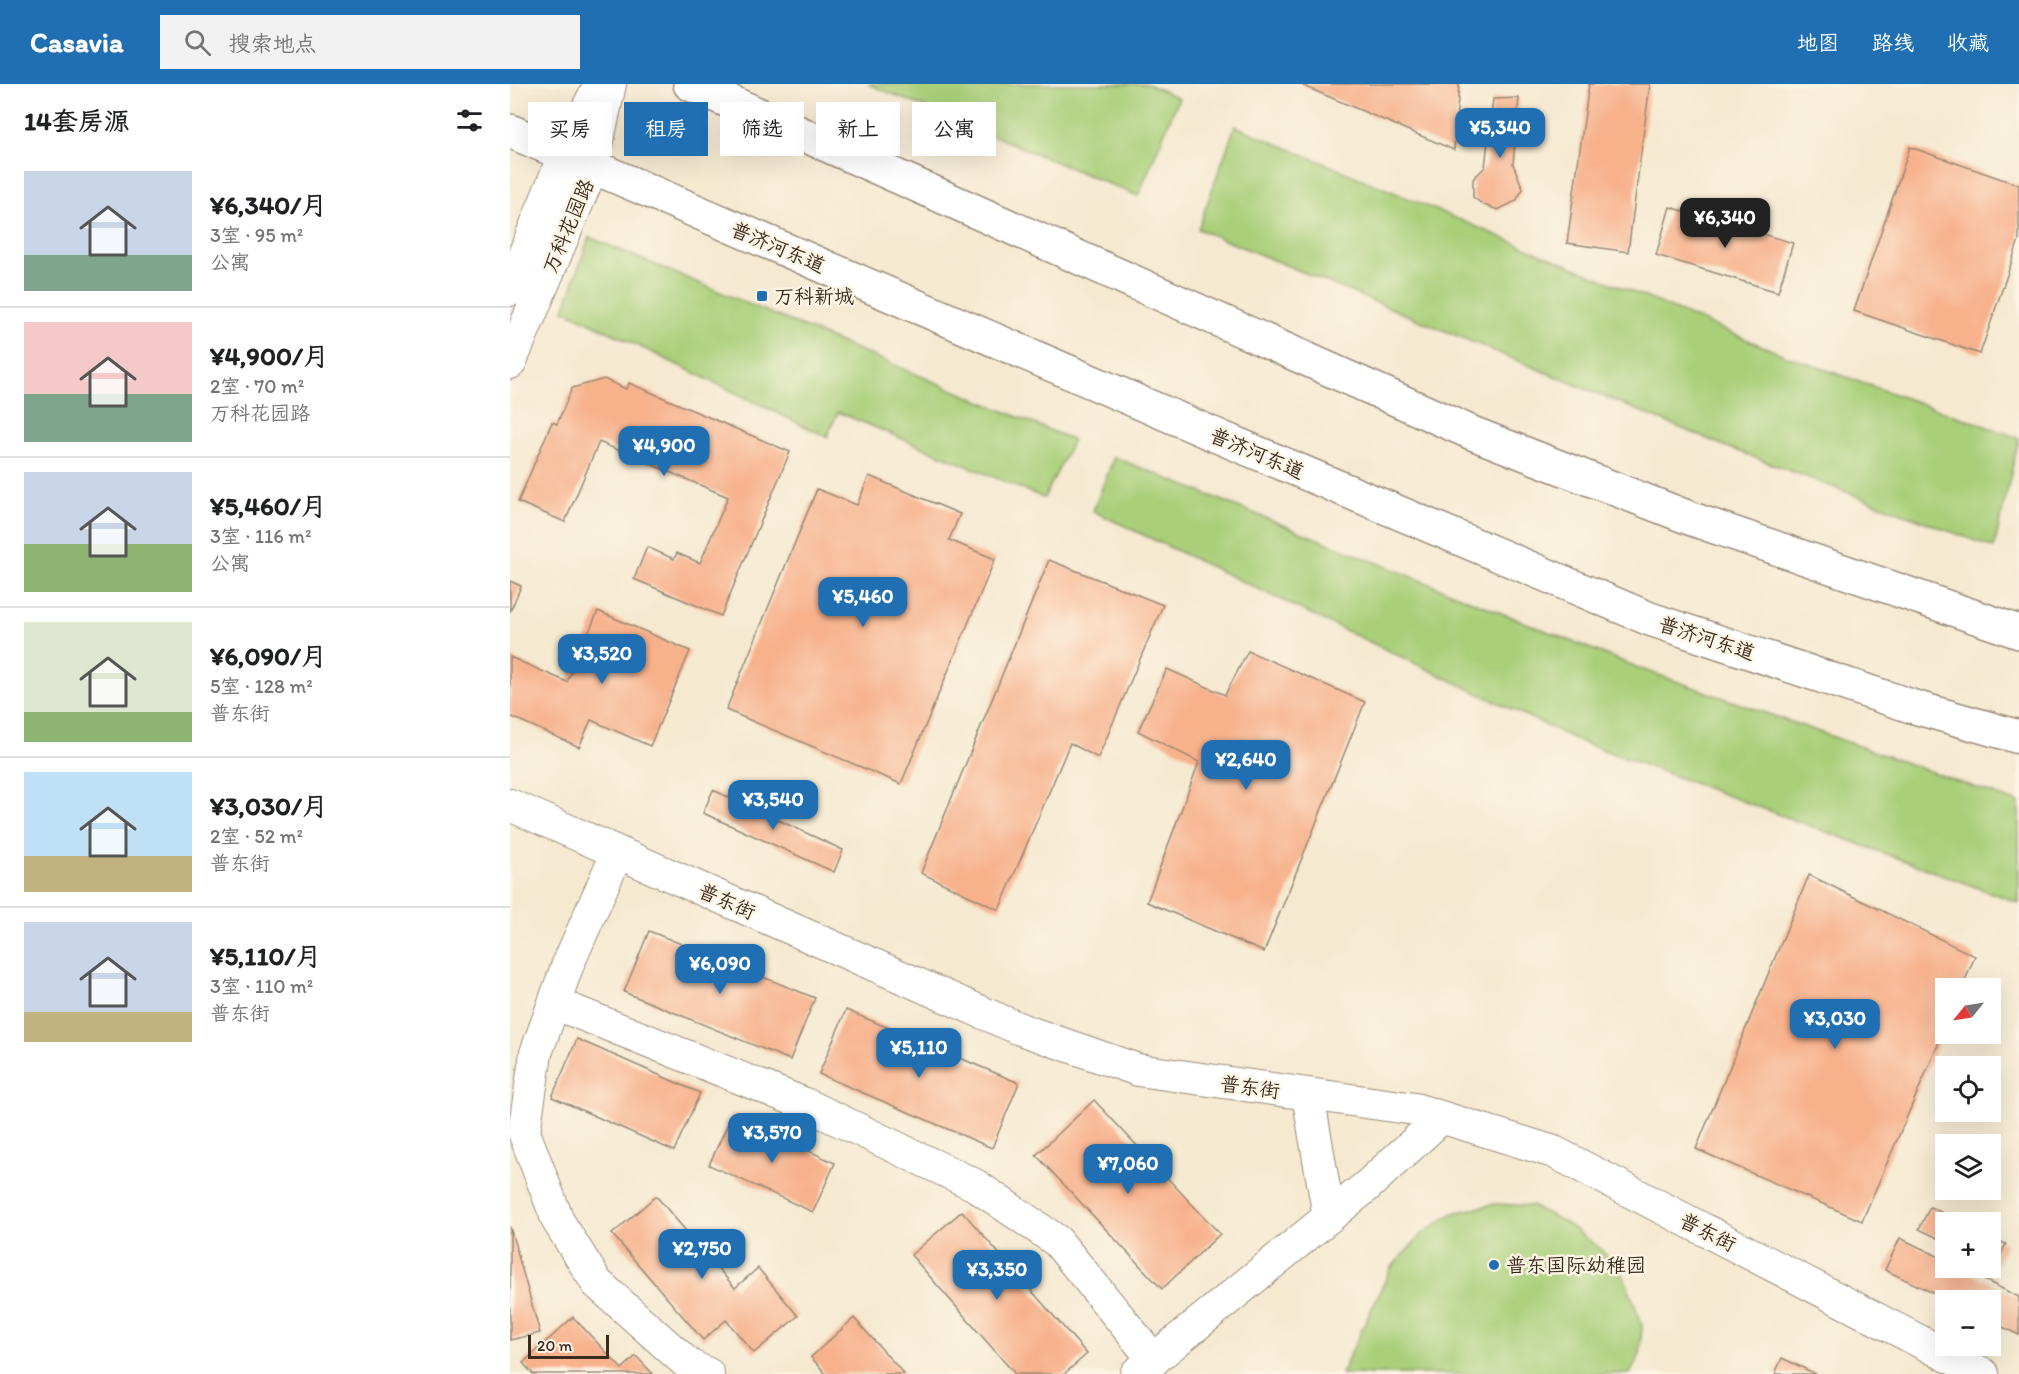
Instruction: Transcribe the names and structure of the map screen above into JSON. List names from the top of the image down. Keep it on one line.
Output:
{"streets":{"main road":["普济河东道"],"street":["万科花园路","普东街"]},"crossings":[["万科花园路","普济河东道"]],"places":{"transit":["万科新城"],"other":["普东国际幼稚园"]},"scale_bar":"20 m","north":"bottom left","page":{"header":"Casavia","search":"搜索地点","nav":["地图","路线","收藏"],"heading":"14套房源","chip":["买房","租房","筛选","新上","公寓"],"price":["¥5,340","¥6,340","¥4,900","¥5,460","¥3,520","¥2,640","¥3,540","¥6,090","¥3,030","¥5,110","¥3,570","¥7,060","¥2,750","¥3,350"],"list":[{"name":"¥6,340/月","note":"3室 · 95 m² · 公寓"},{"name":"¥4,900/月","note":"2室 · 70 m² · 万科花园路"},{"name":"¥5,460/月","note":"3室 · 116 m² · 公寓"},{"name":"¥6,090/月","note":"5室 · 128 m² · 普东街"},{"name":"¥3,030/月","note":"2室 · 52 m² · 普东街"},{"name":"¥5,110/月","note":"3室 · 110 m² · 普东街"}],"map_buttons":["+","−"],"scale":"20 m"}}
